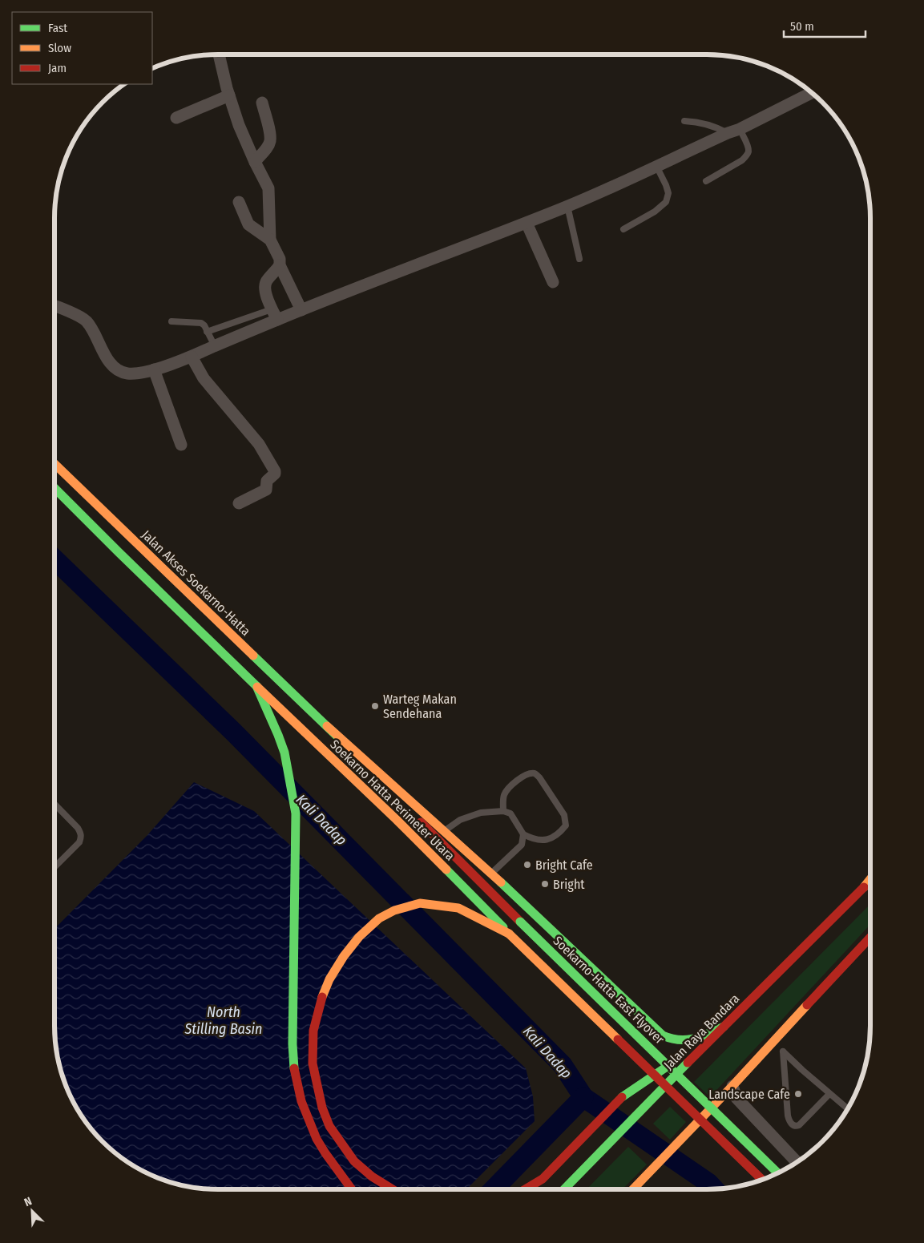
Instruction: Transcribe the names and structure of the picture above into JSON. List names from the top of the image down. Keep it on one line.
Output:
{"streets":{"main road":["Jalan Akses Soekarno-Hatta","Soekarno Hatta Perimeter Utara","Soekarno-Hatta East Flyover","Jalan Raya Bandara"]},"crossings":[["Jalan Akses Soekarno-Hatta","Soekarno-Hatta East Flyover"]],"water":["Kali Dadap","North Stilling Basin"],"places":["Warteg Makan Sendehana","Bright Cafe","Bright","Landscape Cafe"],"legend":["Fast","Slow","Jam"],"scale_bar":"50 m","north":"top left"}
